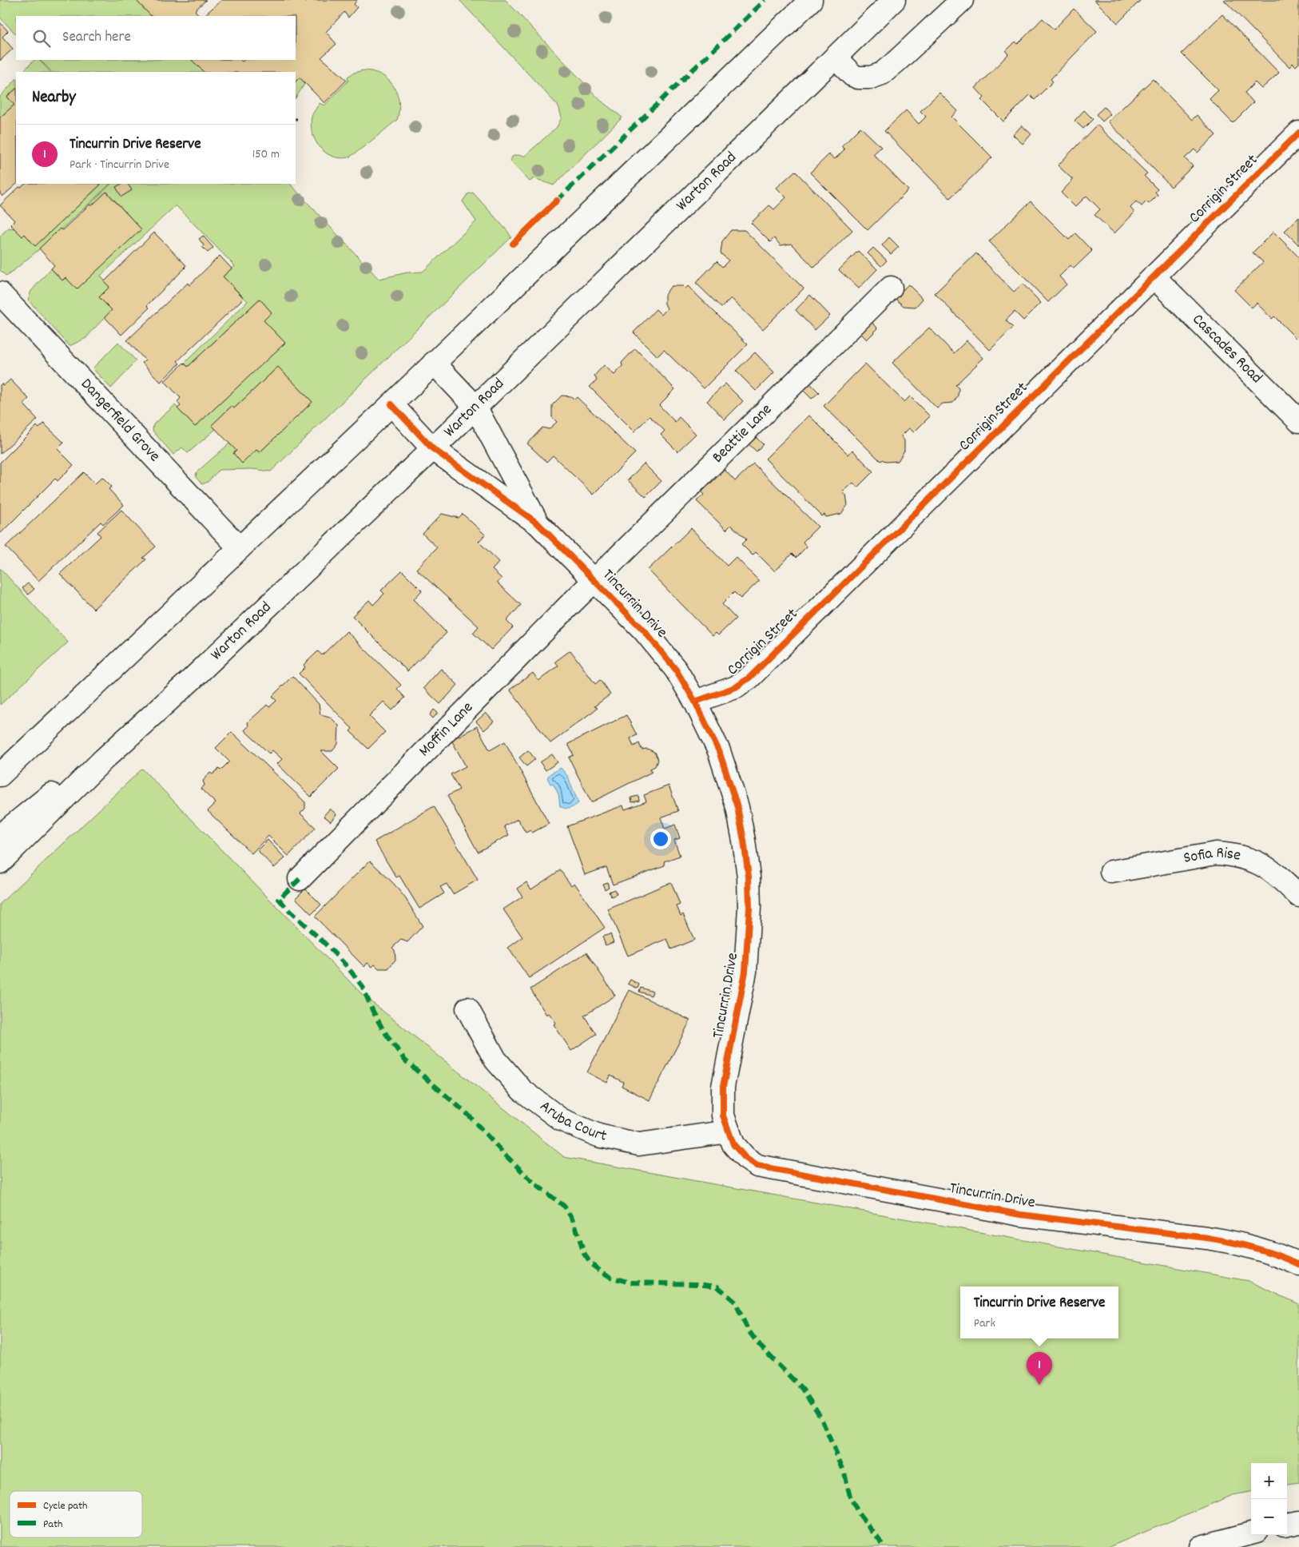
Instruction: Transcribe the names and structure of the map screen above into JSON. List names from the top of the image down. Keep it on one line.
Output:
{"streets":{"street":["Warton Road","Corrigin Street","Cascades Road","Dangerfield Grove","Beattie Lane","Tincurrin Drive","Moffin Lane","Sofia Rise","Aruba Court"]},"crossings":[["Warton Road","Tincurrin Drive"],["Corrigin Street","Cascades Road"],["Corrigin Street","Tincurrin Drive"],["Beattie Lane","Tincurrin Drive"],["Beattie Lane","Moffin Lane"],["Tincurrin Drive","Moffin Lane"],["Tincurrin Drive","Aruba Court"]],"legend":["Cycle path","Path"],"page":{"search":"Search here","heading":"Nearby","list":[{"mark":"1","name":"Tincurrin Drive Reserve","note":"Park · Tincurrin Drive","value":"150 m"}],"popup":["Tincurrin Drive Reserve","Park"],"pins":"1","map_buttons":["+","−"]}}
